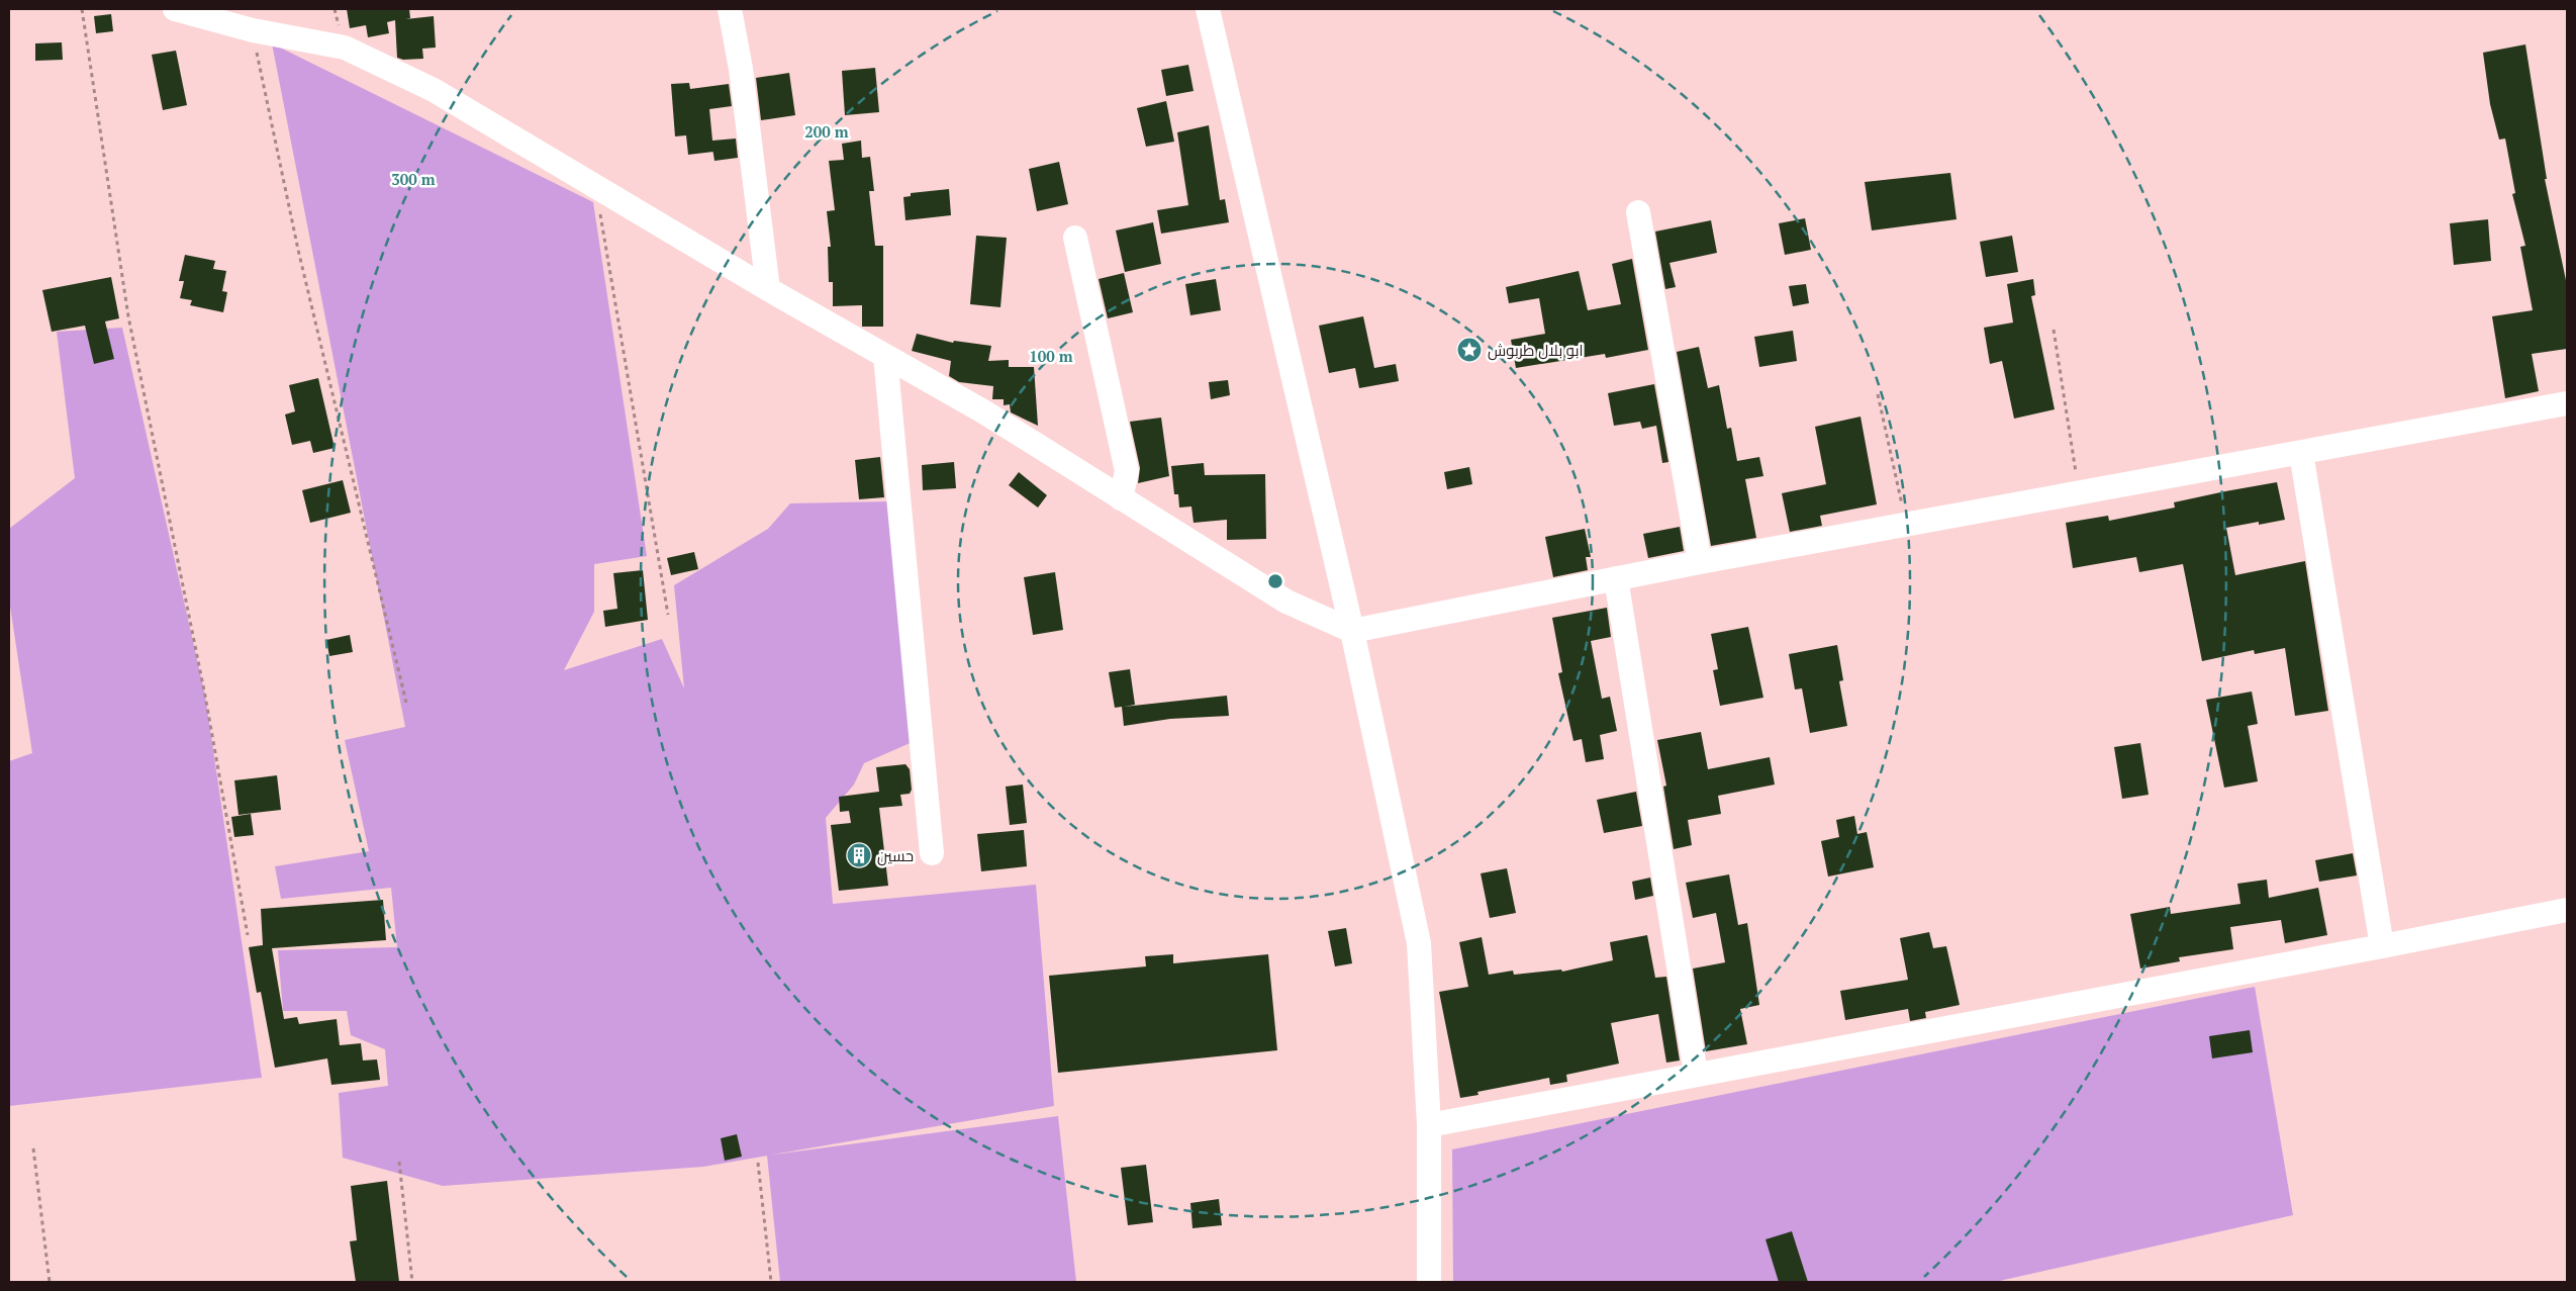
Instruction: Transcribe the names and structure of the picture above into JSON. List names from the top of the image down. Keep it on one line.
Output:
{"places":{"place":["ابو بلال طربوش"],"building":["حسين"]},"rings":["200 m","300 m","100 m"]}
